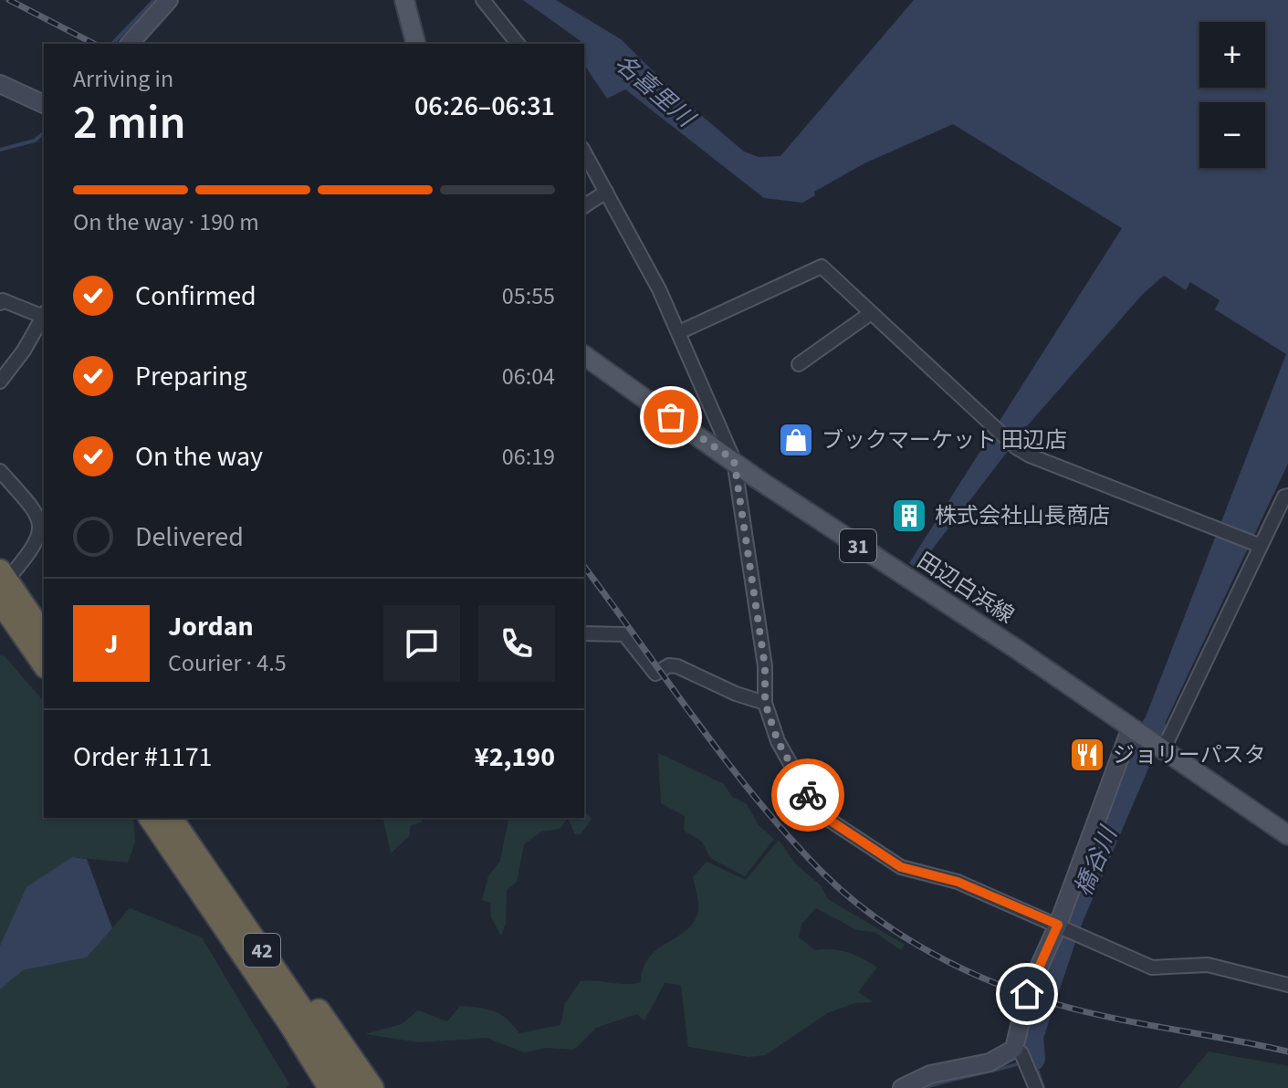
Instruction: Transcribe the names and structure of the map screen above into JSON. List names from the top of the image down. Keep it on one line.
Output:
{"streets":{"highway":["42"],"main road":["31","田辺白浜線"]},"water":["名喜里川","橋谷川"],"places":{"shop":["ブックマーケット 田辺店"],"building":["株式会社山長商店"],"restaurant":["ジョリーパスタ"]},"page":{"map_buttons":["+","−"],"heading":["2 min","Arriving in","06:26–06:31"],"panel":["Jordan","Courier · 4.5","Order #1171","¥2,190"],"bar":"On the way · 190 m","list":[["Confirmed","05:55"],["Preparing","06:04"],["On the way","06:19"],"Delivered"],"round":"J"}}
